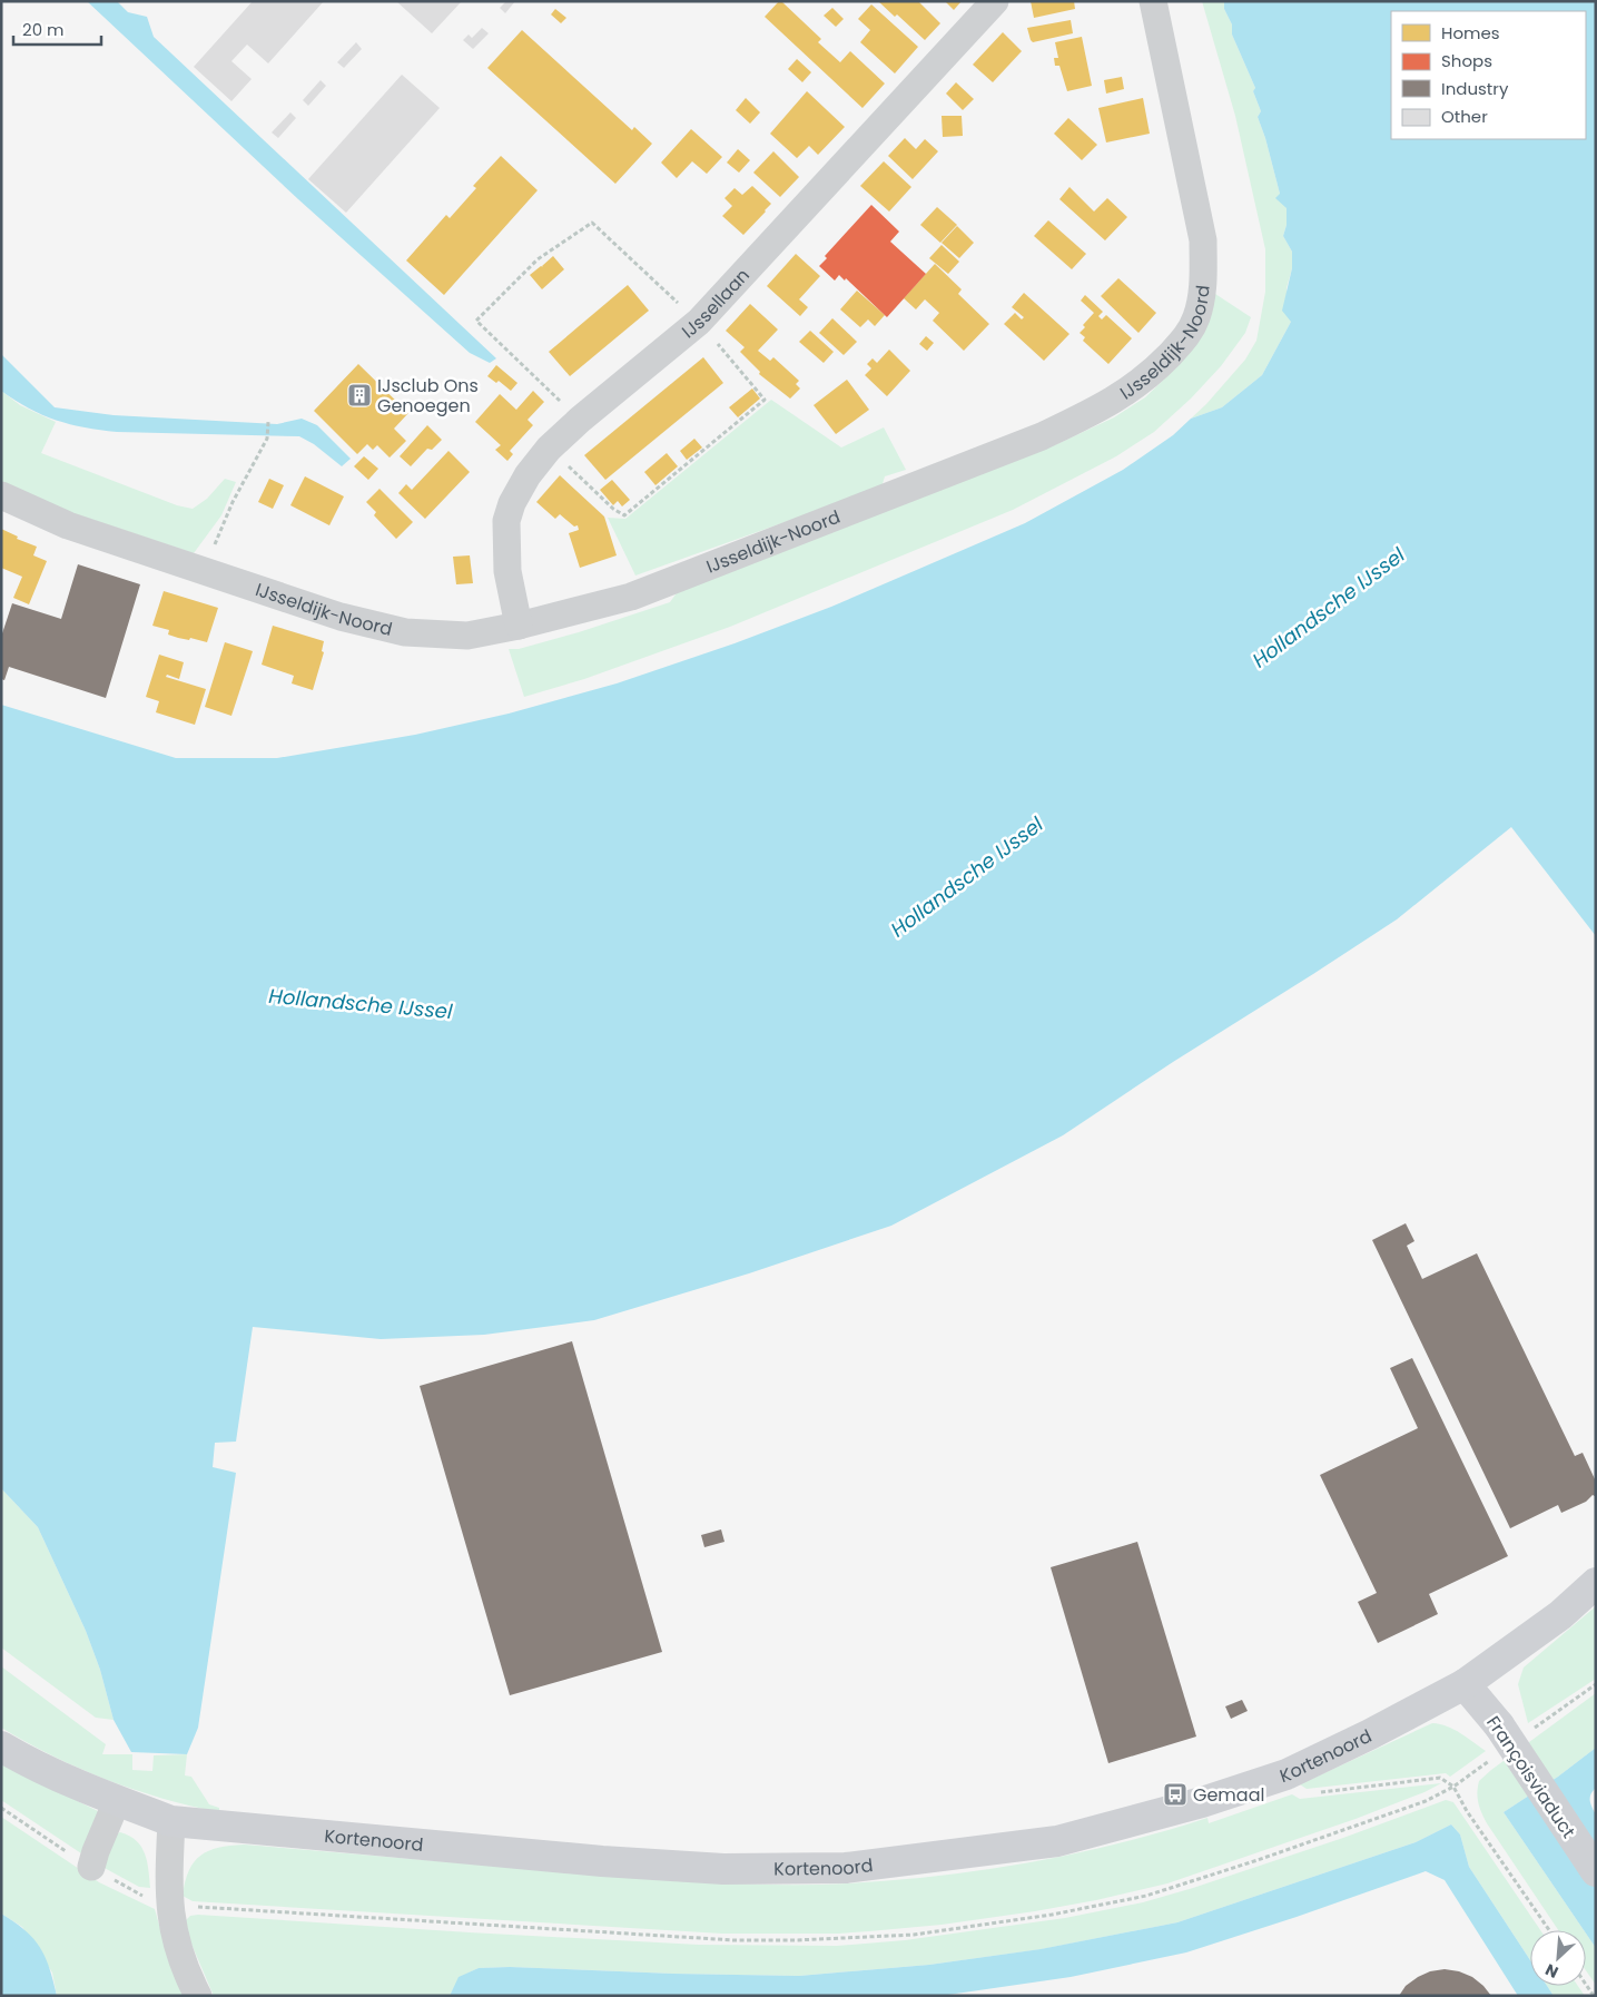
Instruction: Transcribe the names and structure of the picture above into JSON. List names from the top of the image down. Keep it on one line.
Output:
{"streets":{"street":["IJssellaan","IJsseldijk-Noord","Kortenoord","Françoisviaduct"]},"crossings":[["IJssellaan","IJsseldijk-Noord"],["Kortenoord","Françoisviaduct"]],"water":["Hollandsche IJssel"],"places":{"building":["IJsclub Ons Genoegen"],"bus stop":["Gemaal"]},"legend":["Homes","Shops","Industry","Other"],"scale_bar":"20 m","north":"bottom left"}
